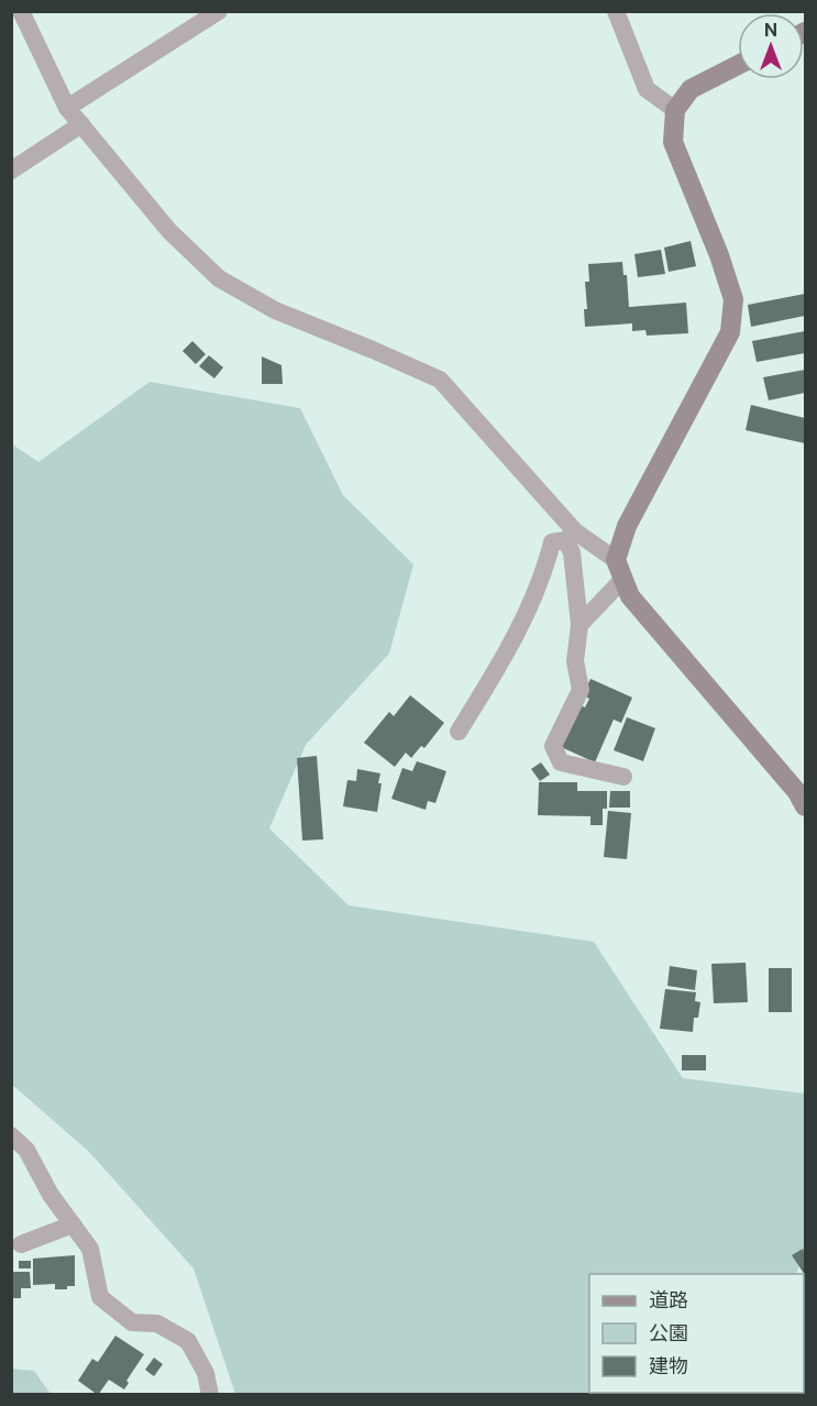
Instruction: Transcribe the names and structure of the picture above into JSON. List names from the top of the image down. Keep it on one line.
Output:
{"legend":["道路","公園","建物"],"north":"top"}
